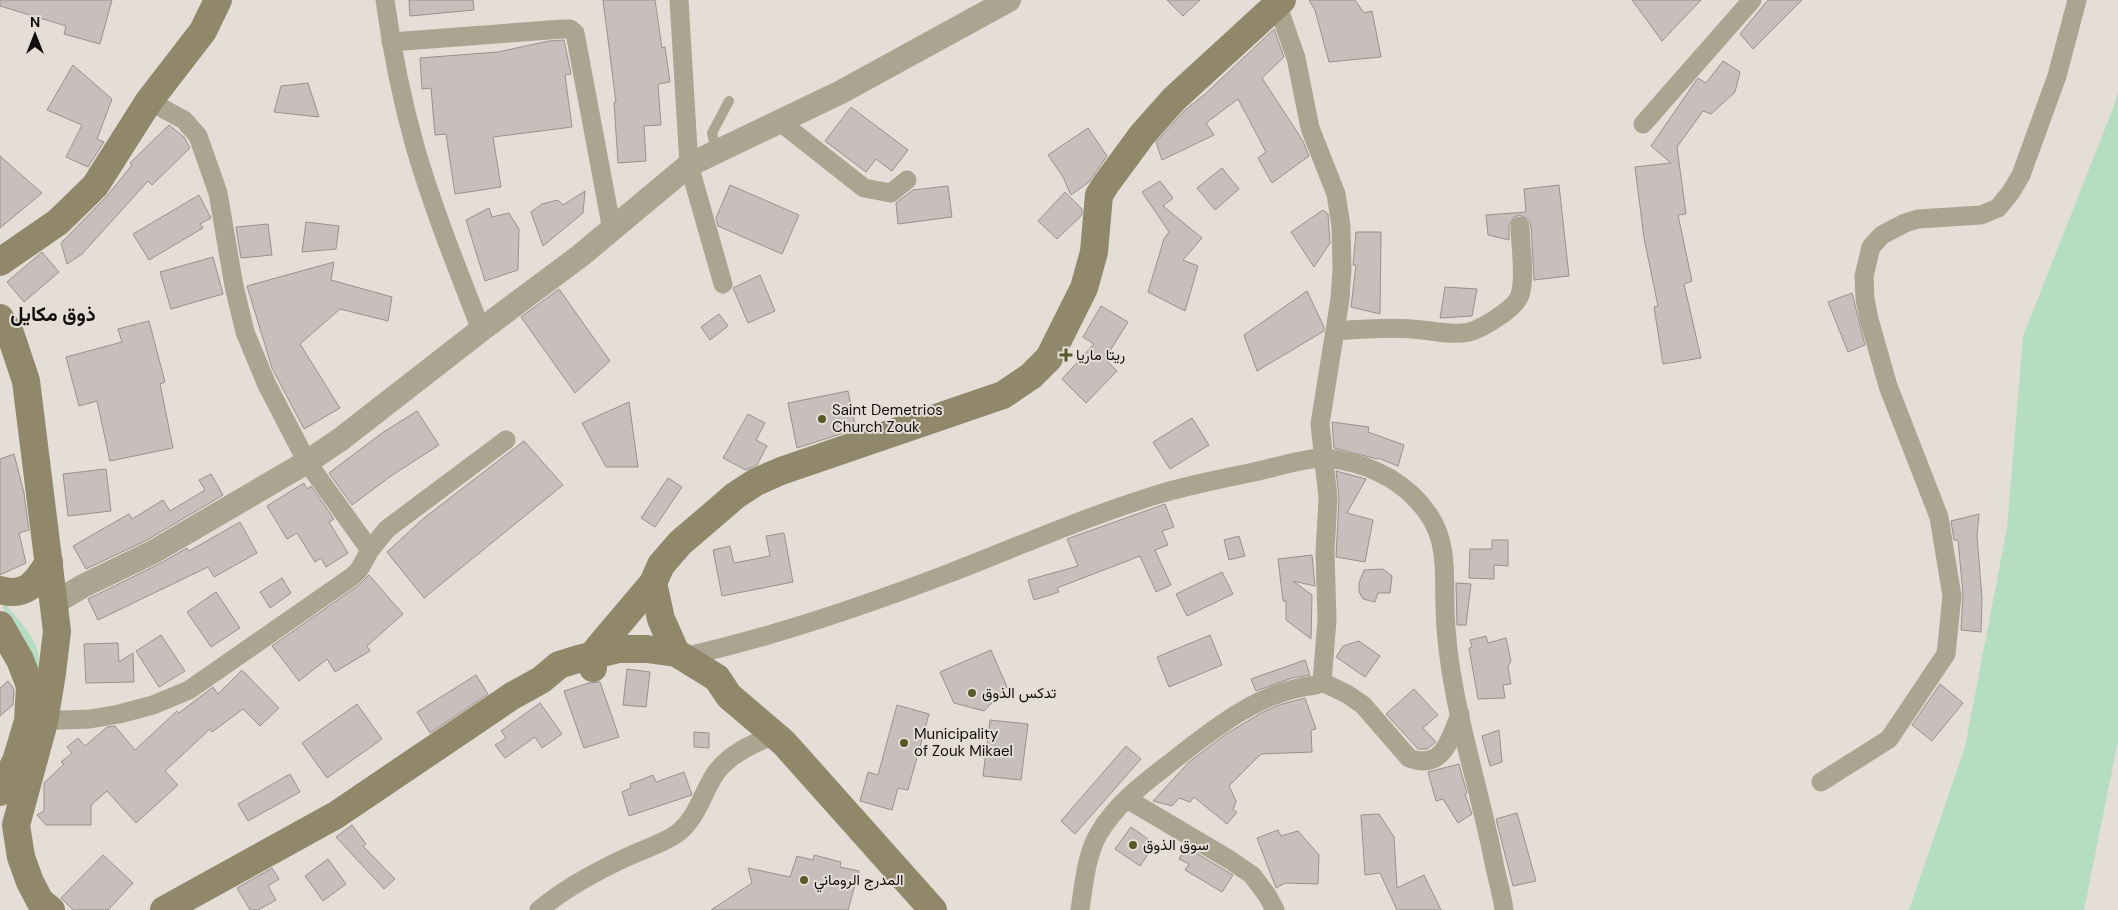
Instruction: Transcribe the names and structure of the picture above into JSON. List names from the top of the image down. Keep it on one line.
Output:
{"districts":["ذوق مكايل"],"places":{"health":["ريتا ماريا"],"other":["Saint Demetrios Church Zouk","تدكس الذوق","Municipality of Zouk Mikael","سوق الذوق","المدرج الروماني"]},"north":"top"}
